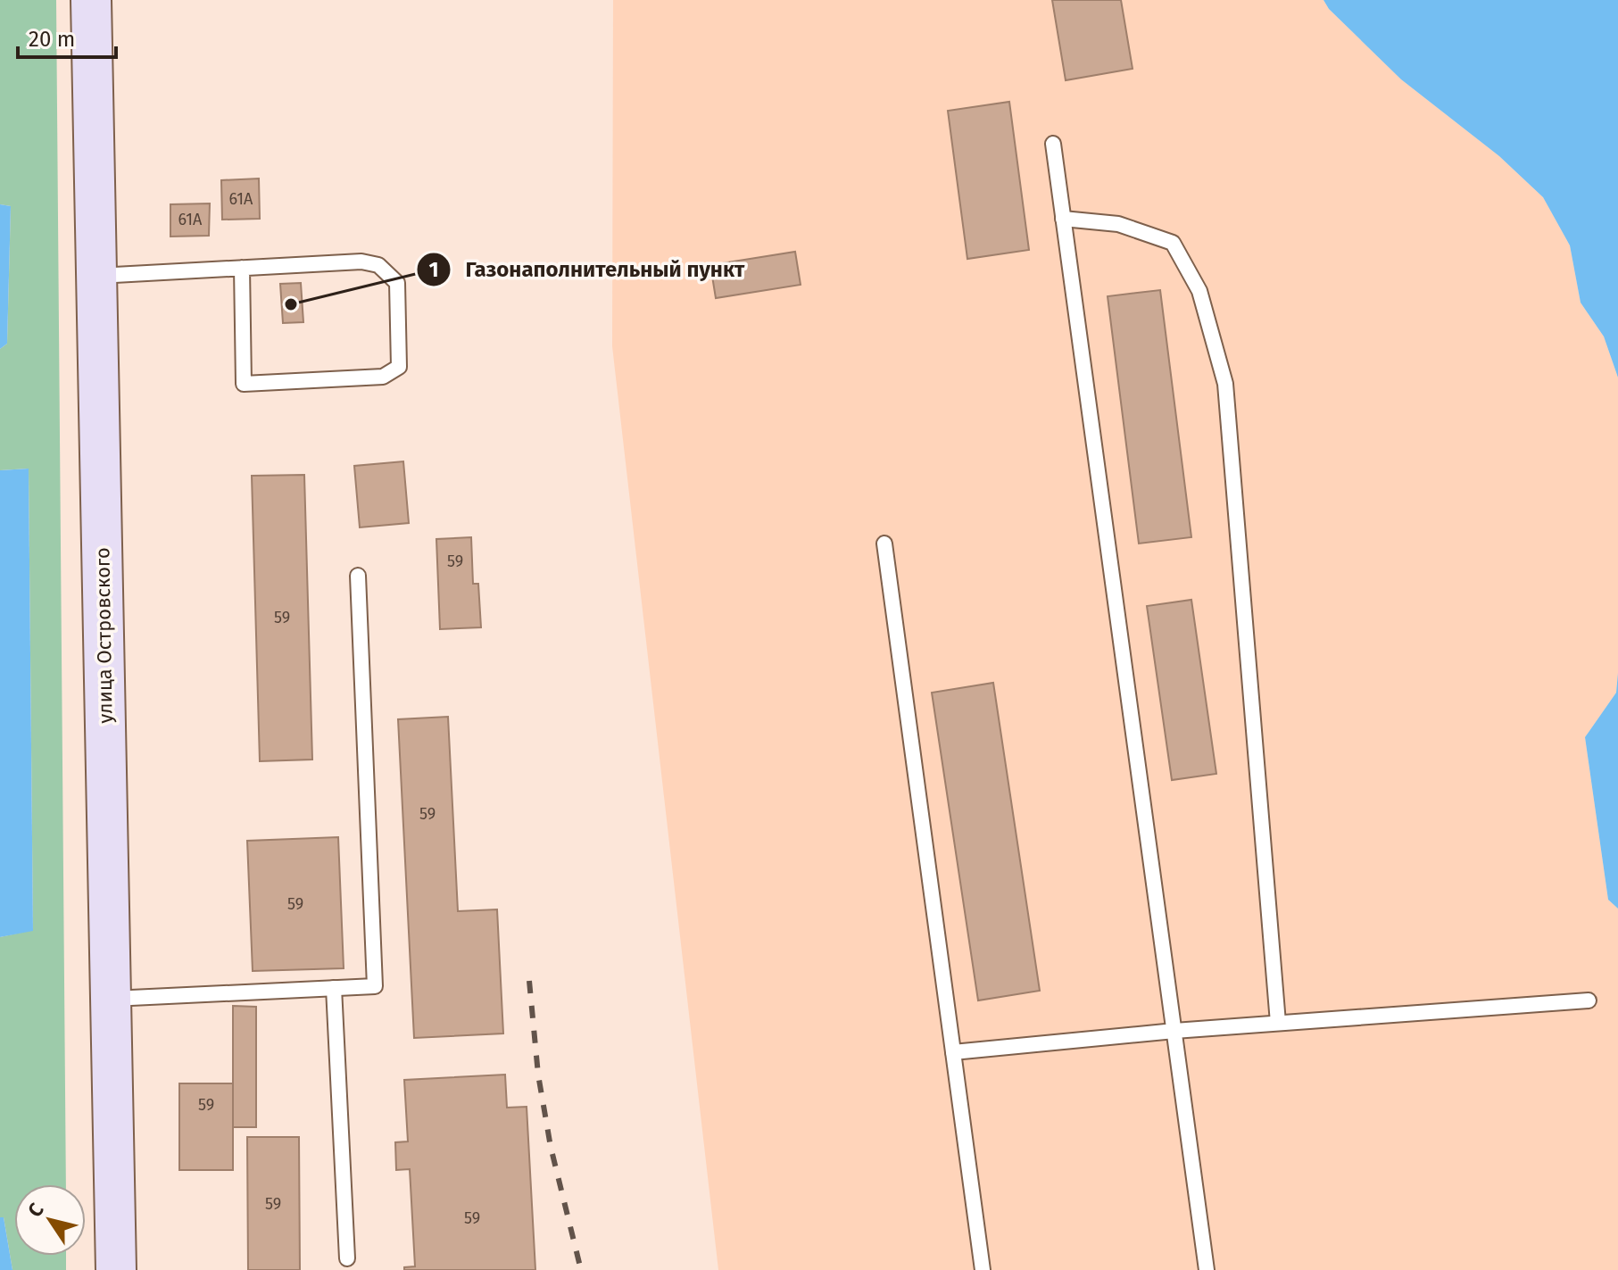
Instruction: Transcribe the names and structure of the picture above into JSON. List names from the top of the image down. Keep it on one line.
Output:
{"streets":{"main road":["улица Островского"]},"places":["Газонаполнительный пункт"],"house_numbers":["61А","61А","59","59","59","59","59","59","59"],"scale_bar":"20 m","north":"top left"}
